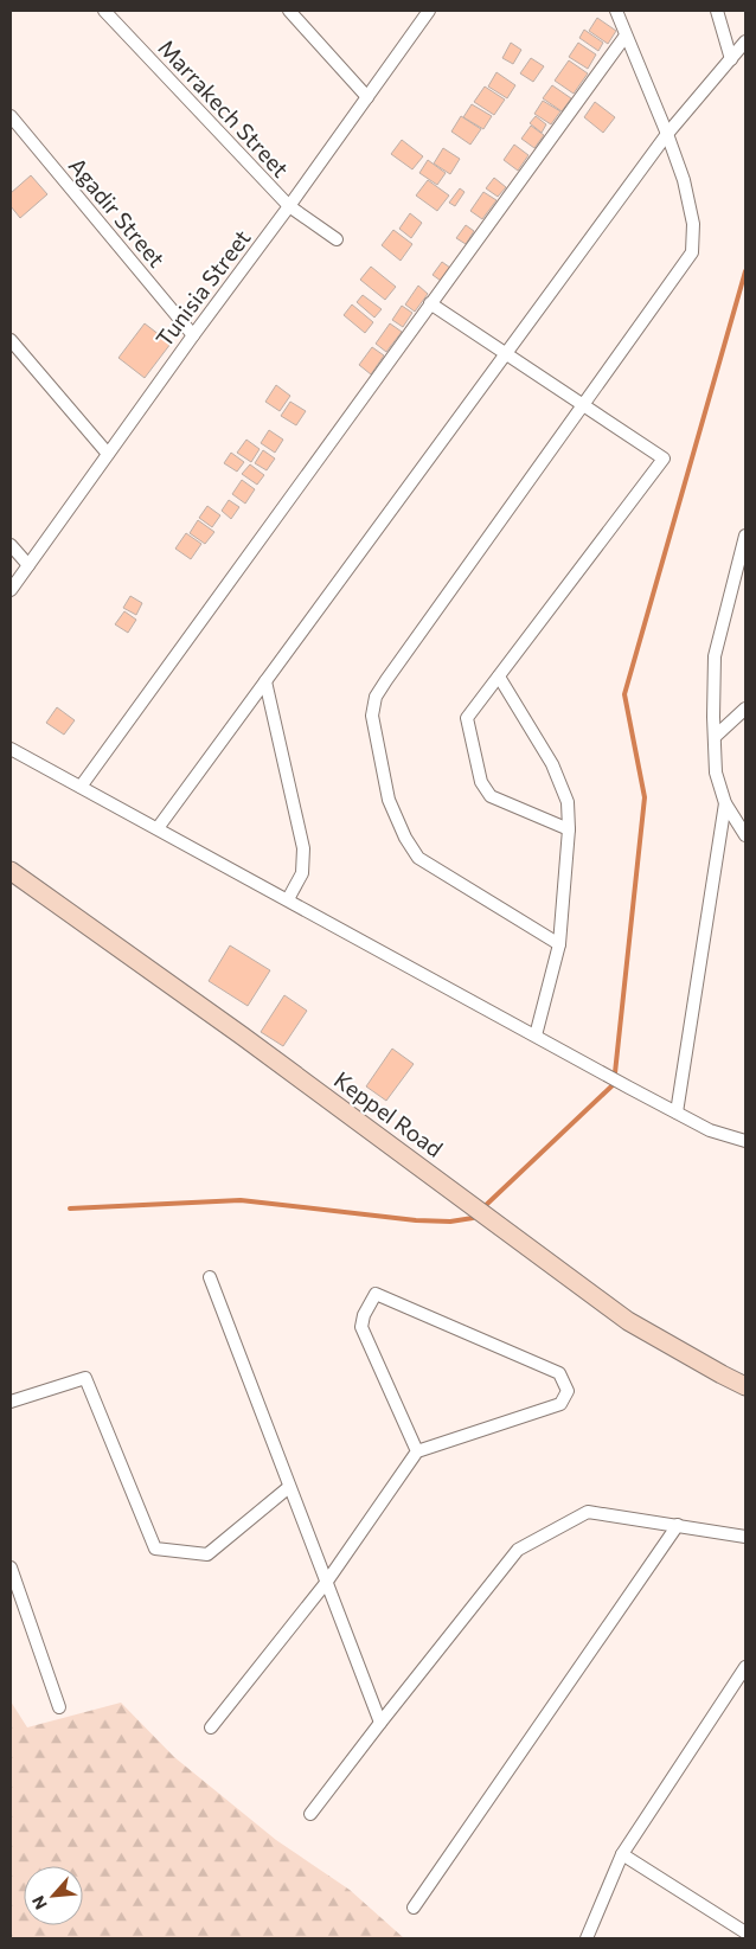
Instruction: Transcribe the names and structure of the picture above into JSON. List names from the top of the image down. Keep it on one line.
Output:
{"streets":{"street":["Marrakech Street","Agadir Street","Tunisia Street","Keppel Road"]},"crossings":[["Marrakech Street","Tunisia Street"],["Agadir Street","Tunisia Street"]],"north":"bottom left"}
